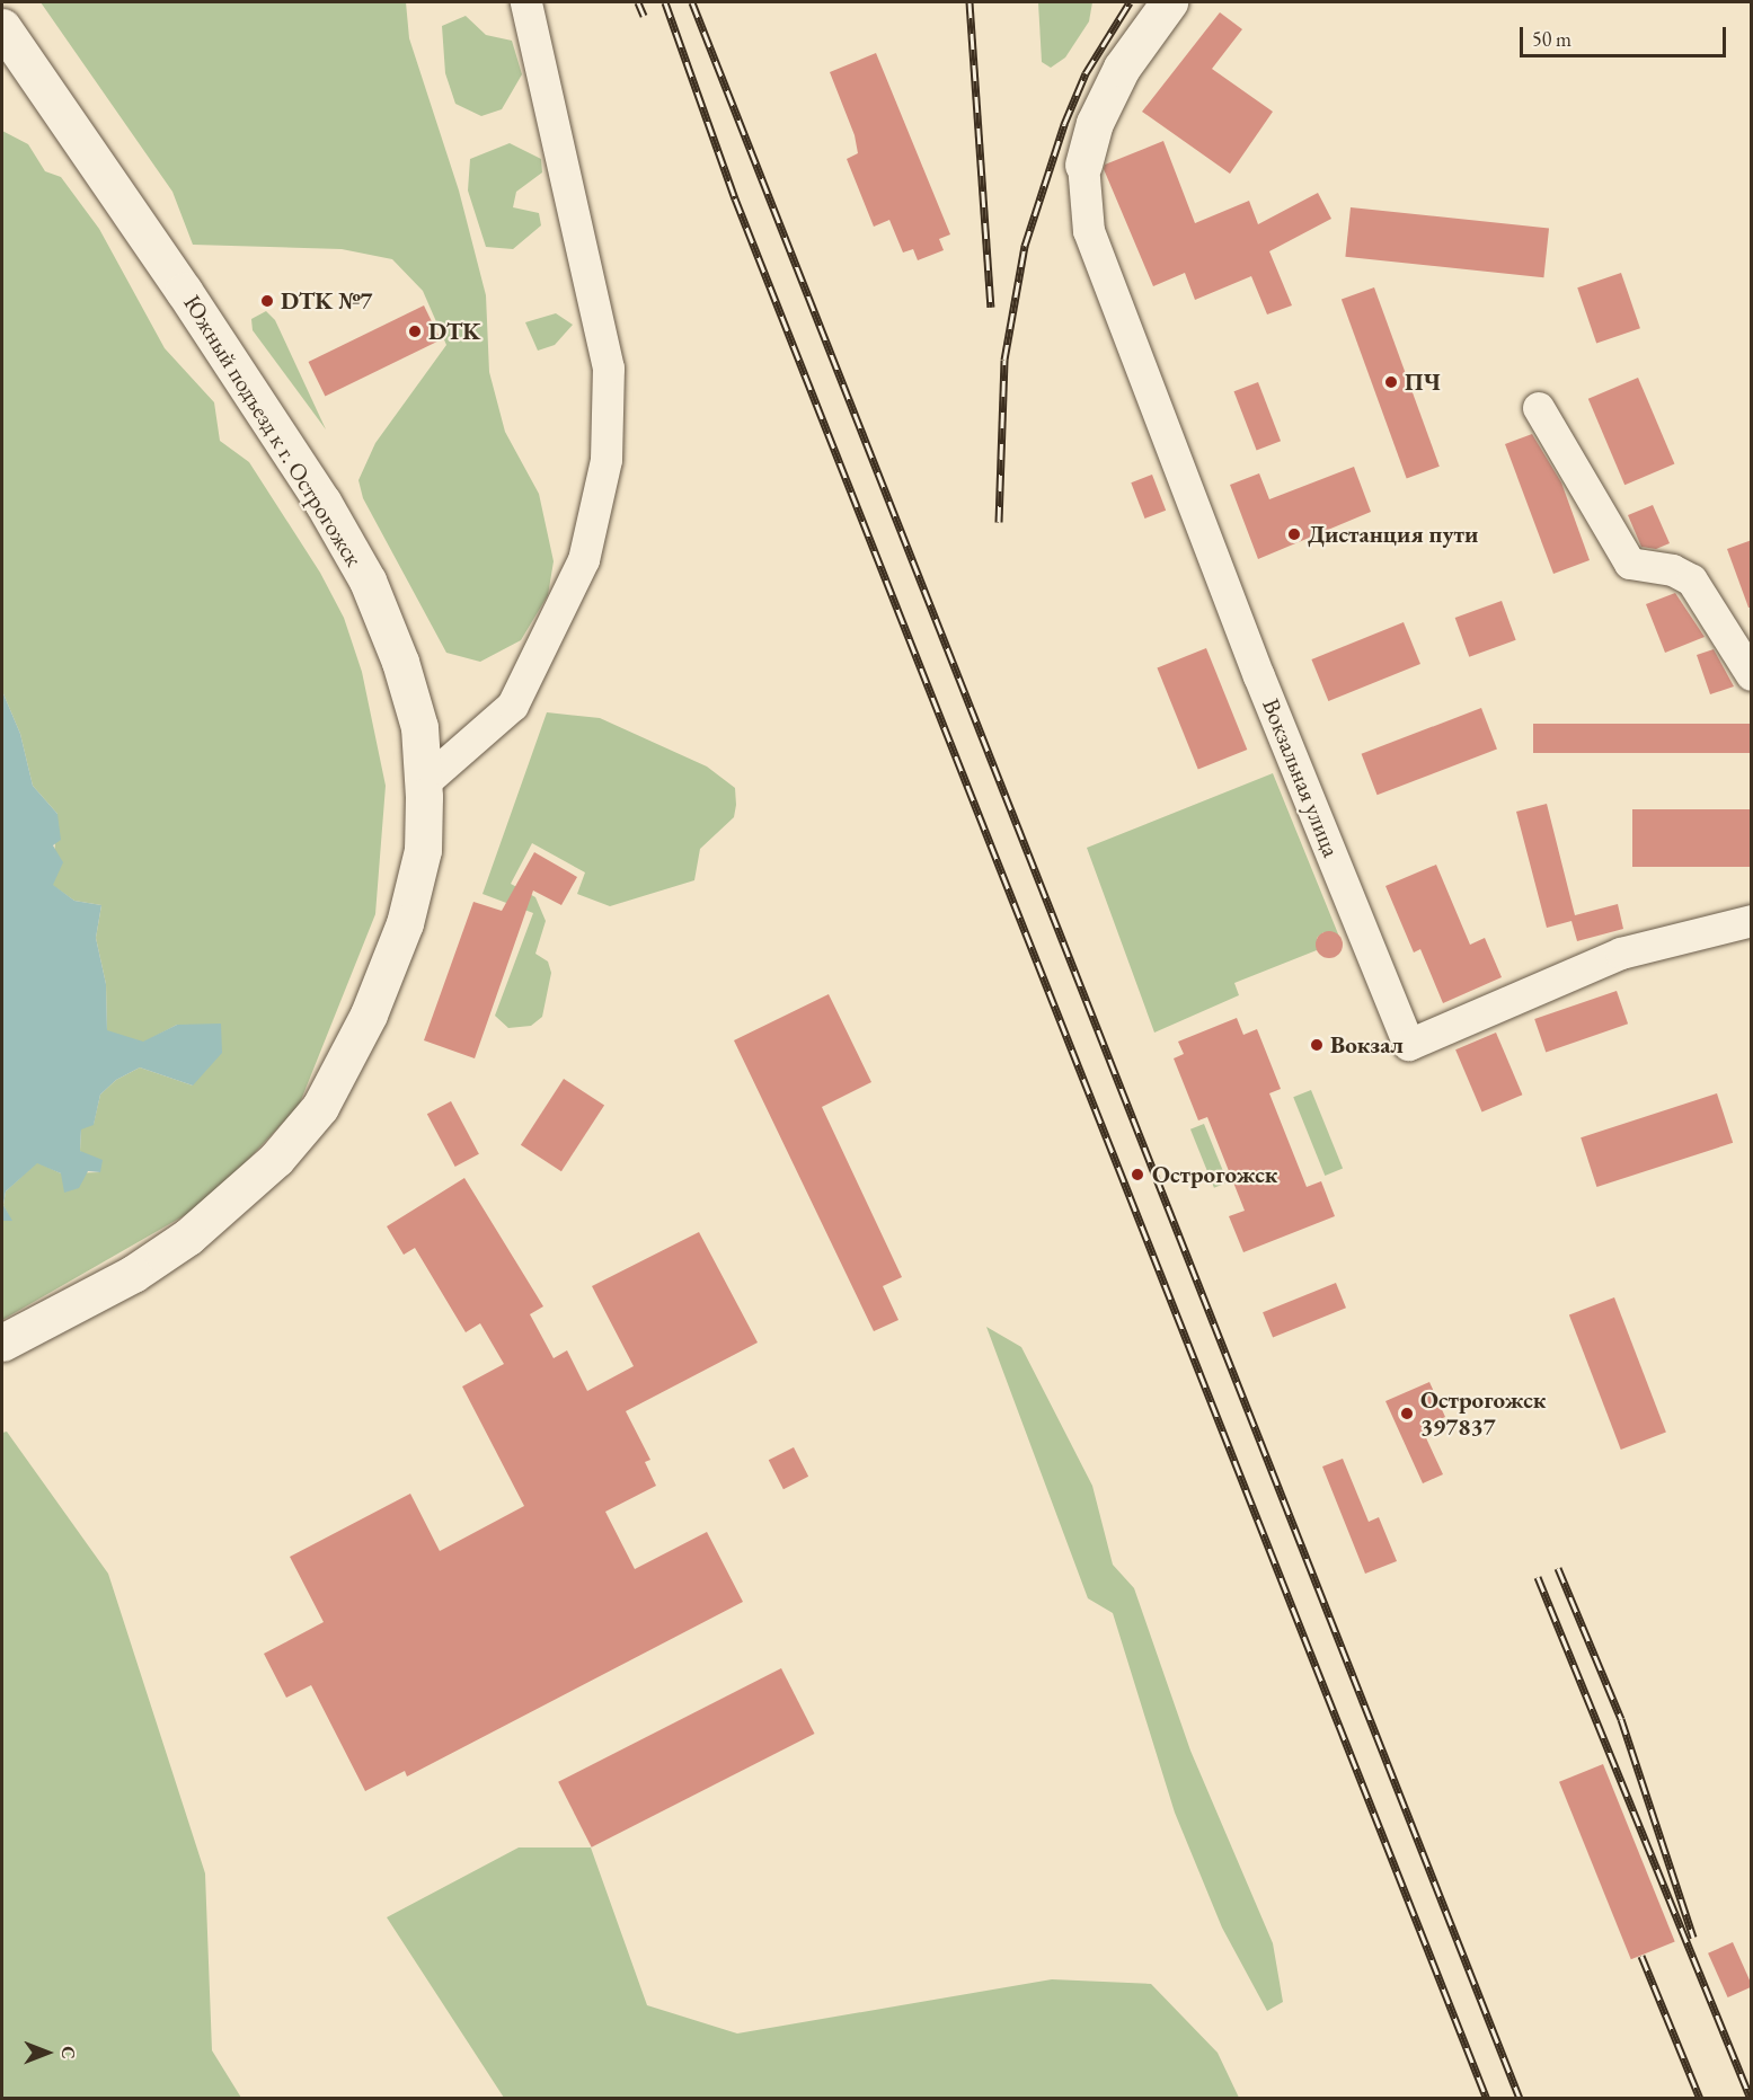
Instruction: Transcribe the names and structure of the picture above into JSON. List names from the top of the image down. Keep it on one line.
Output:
{"streets":{"main road":["Южный подъезд к г. Острогожск"],"street":["Вокзальная улица"]},"places":["DTK №7","DTK","ПЧ","Дистанция пути","Вокзал","Острогожск","Острогожск 397837"],"scale_bar":"50 m","north":"right"}
